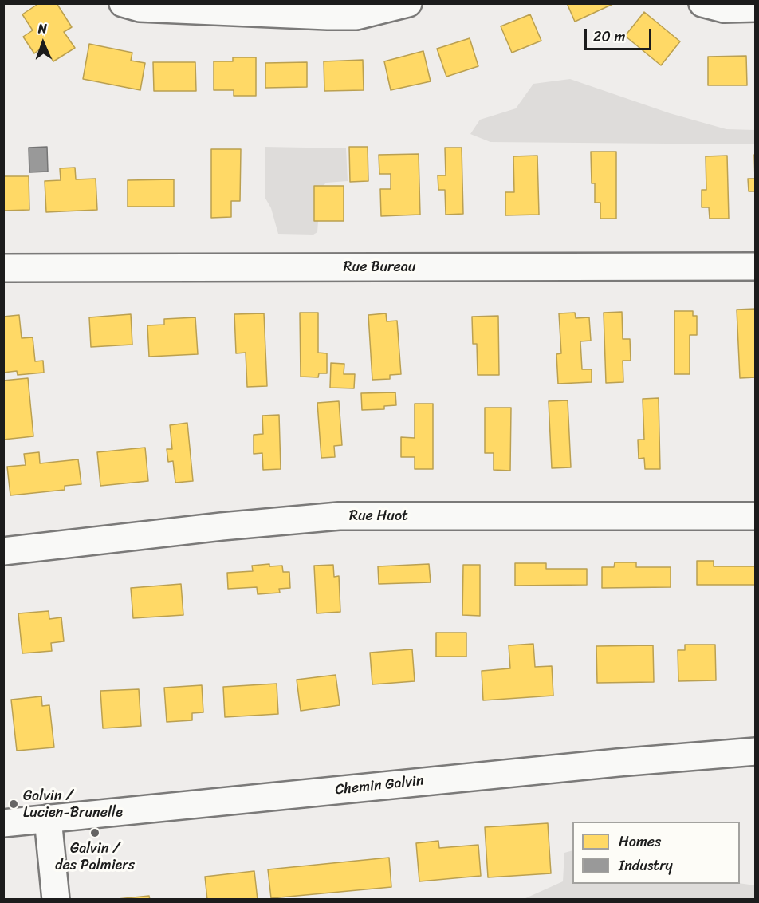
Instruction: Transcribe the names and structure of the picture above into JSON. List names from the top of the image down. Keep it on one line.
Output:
{"streets":{"street":["Rue Bureau","Rue Huot","Chemin Galvin"]},"places":["Galvin / Lucien-Brunelle","Galvin / des Palmiers"],"legend":["Homes","Industry"],"scale_bar":"20 m","north":"top"}
